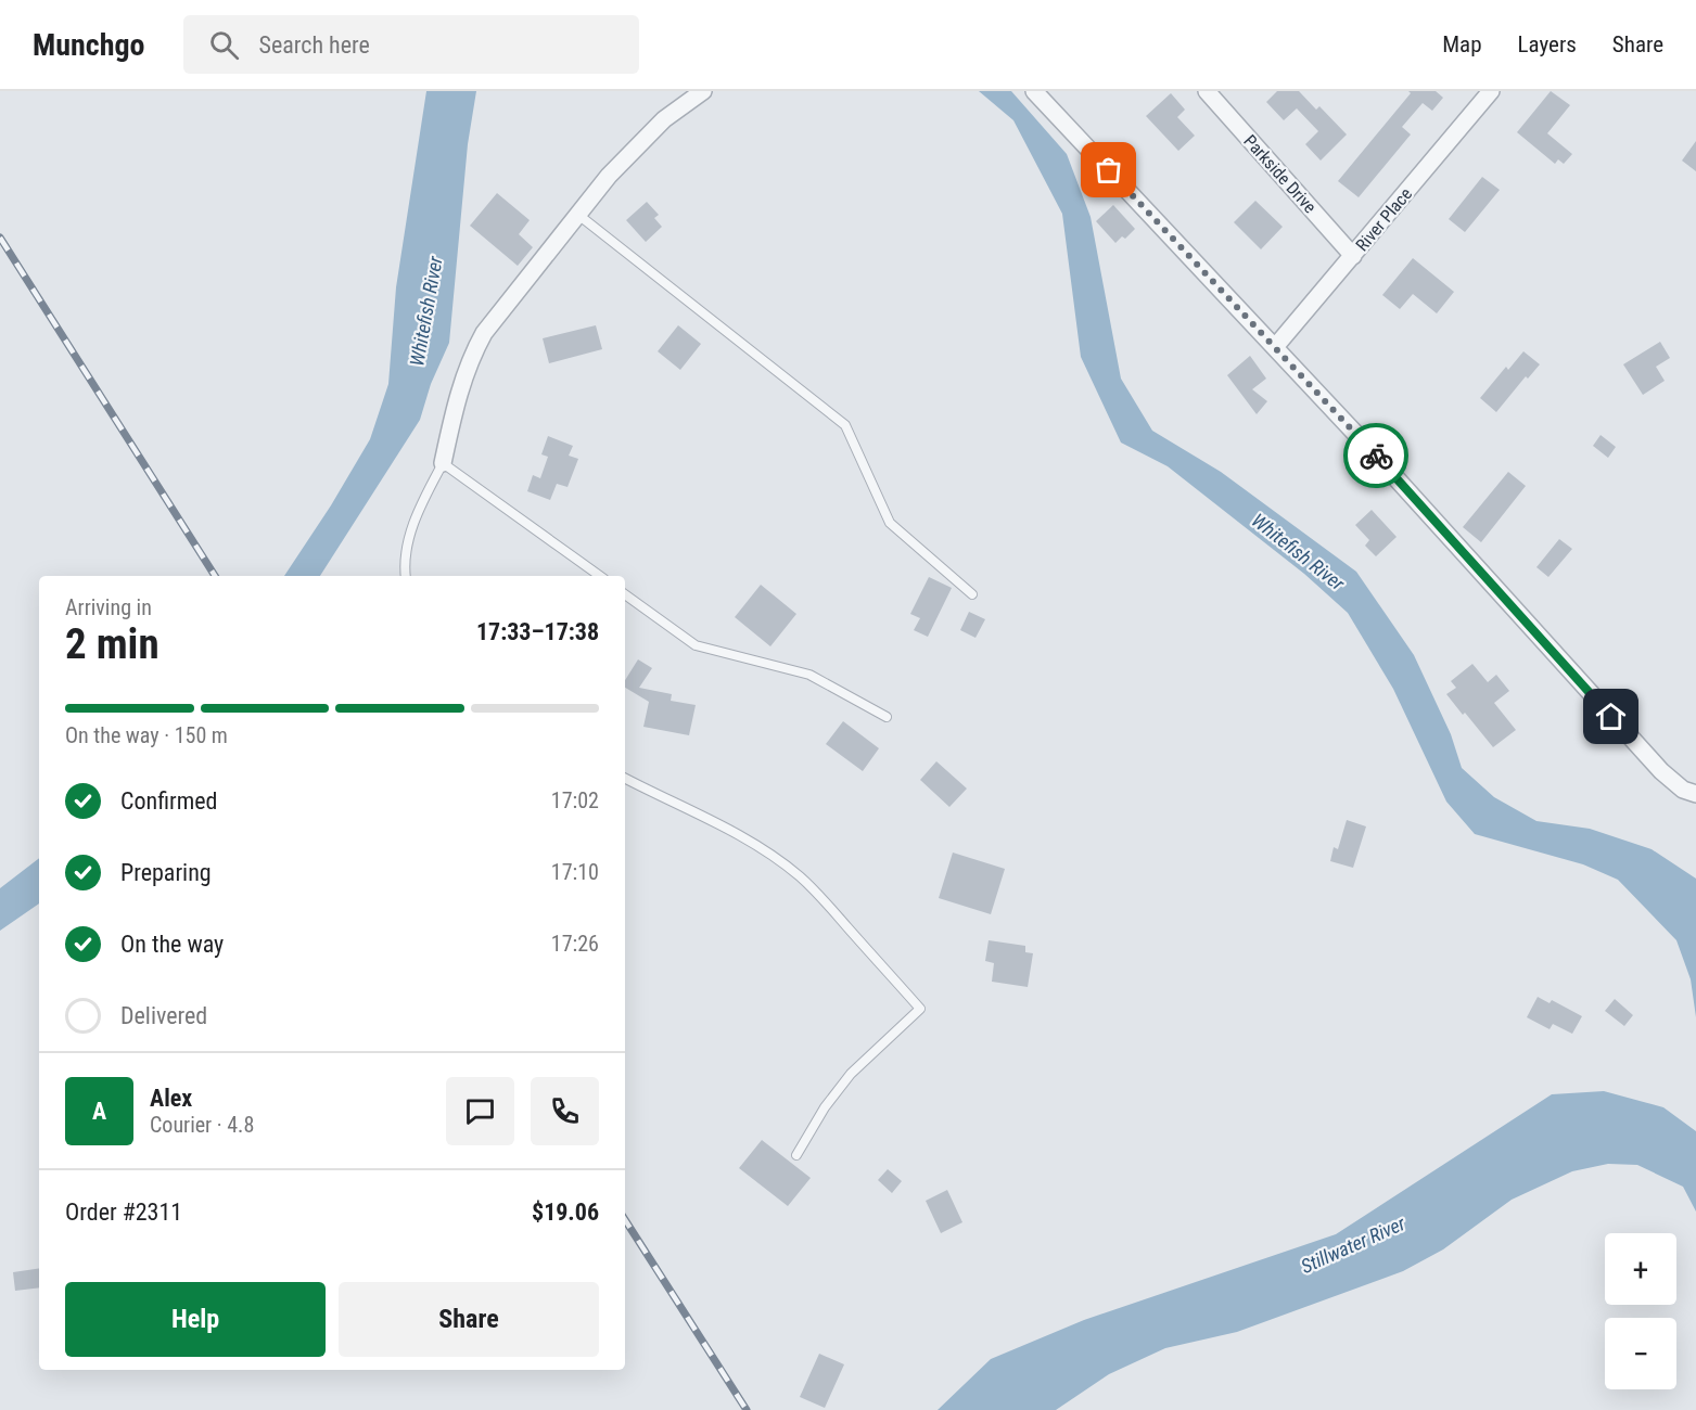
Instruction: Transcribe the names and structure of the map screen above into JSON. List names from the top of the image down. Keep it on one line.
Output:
{"streets":{"street":["Parkside Drive","River Place"]},"crossings":[["Parkside Drive","River Place"]],"water":["Whitefish River","Stillwater River"],"page":{"header":"Munchgo","search":"Search here","nav":["Map","Layers","Share"],"heading":["2 min","Arriving in","17:33–17:38"],"panel":["Alex","Courier · 4.8","Order #2311","$19.06"],"bar":"On the way · 150 m","list":[["Confirmed","17:02"],["Preparing","17:10"],["On the way","17:26"],"Delivered"],"round":"A","map_buttons":["+","−"],"buttons":["Help","Share"]}}
